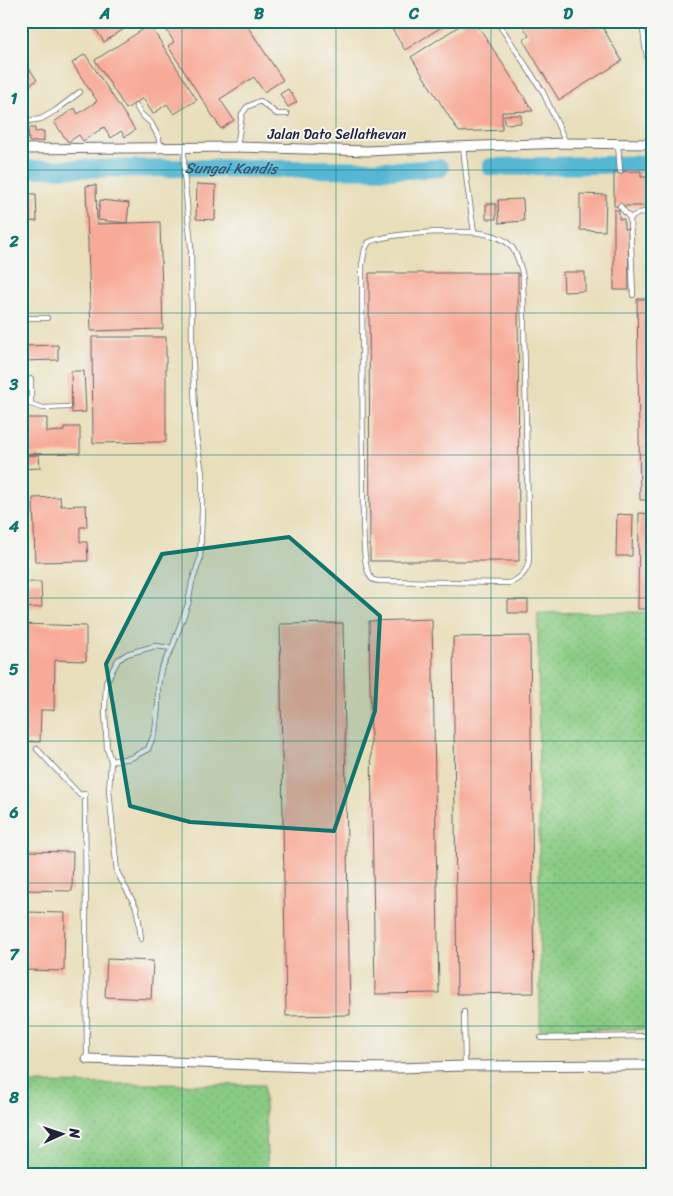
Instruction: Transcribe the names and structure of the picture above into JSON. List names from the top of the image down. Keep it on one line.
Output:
{"streets":{"street":["Jalan Dato Sellathevan"]},"water":["Sungai Kandis"],"north":"right","grid":{"columns":["A","B","C","D"],"rows":["1","2","3","4","5","6","7","8"]}}
